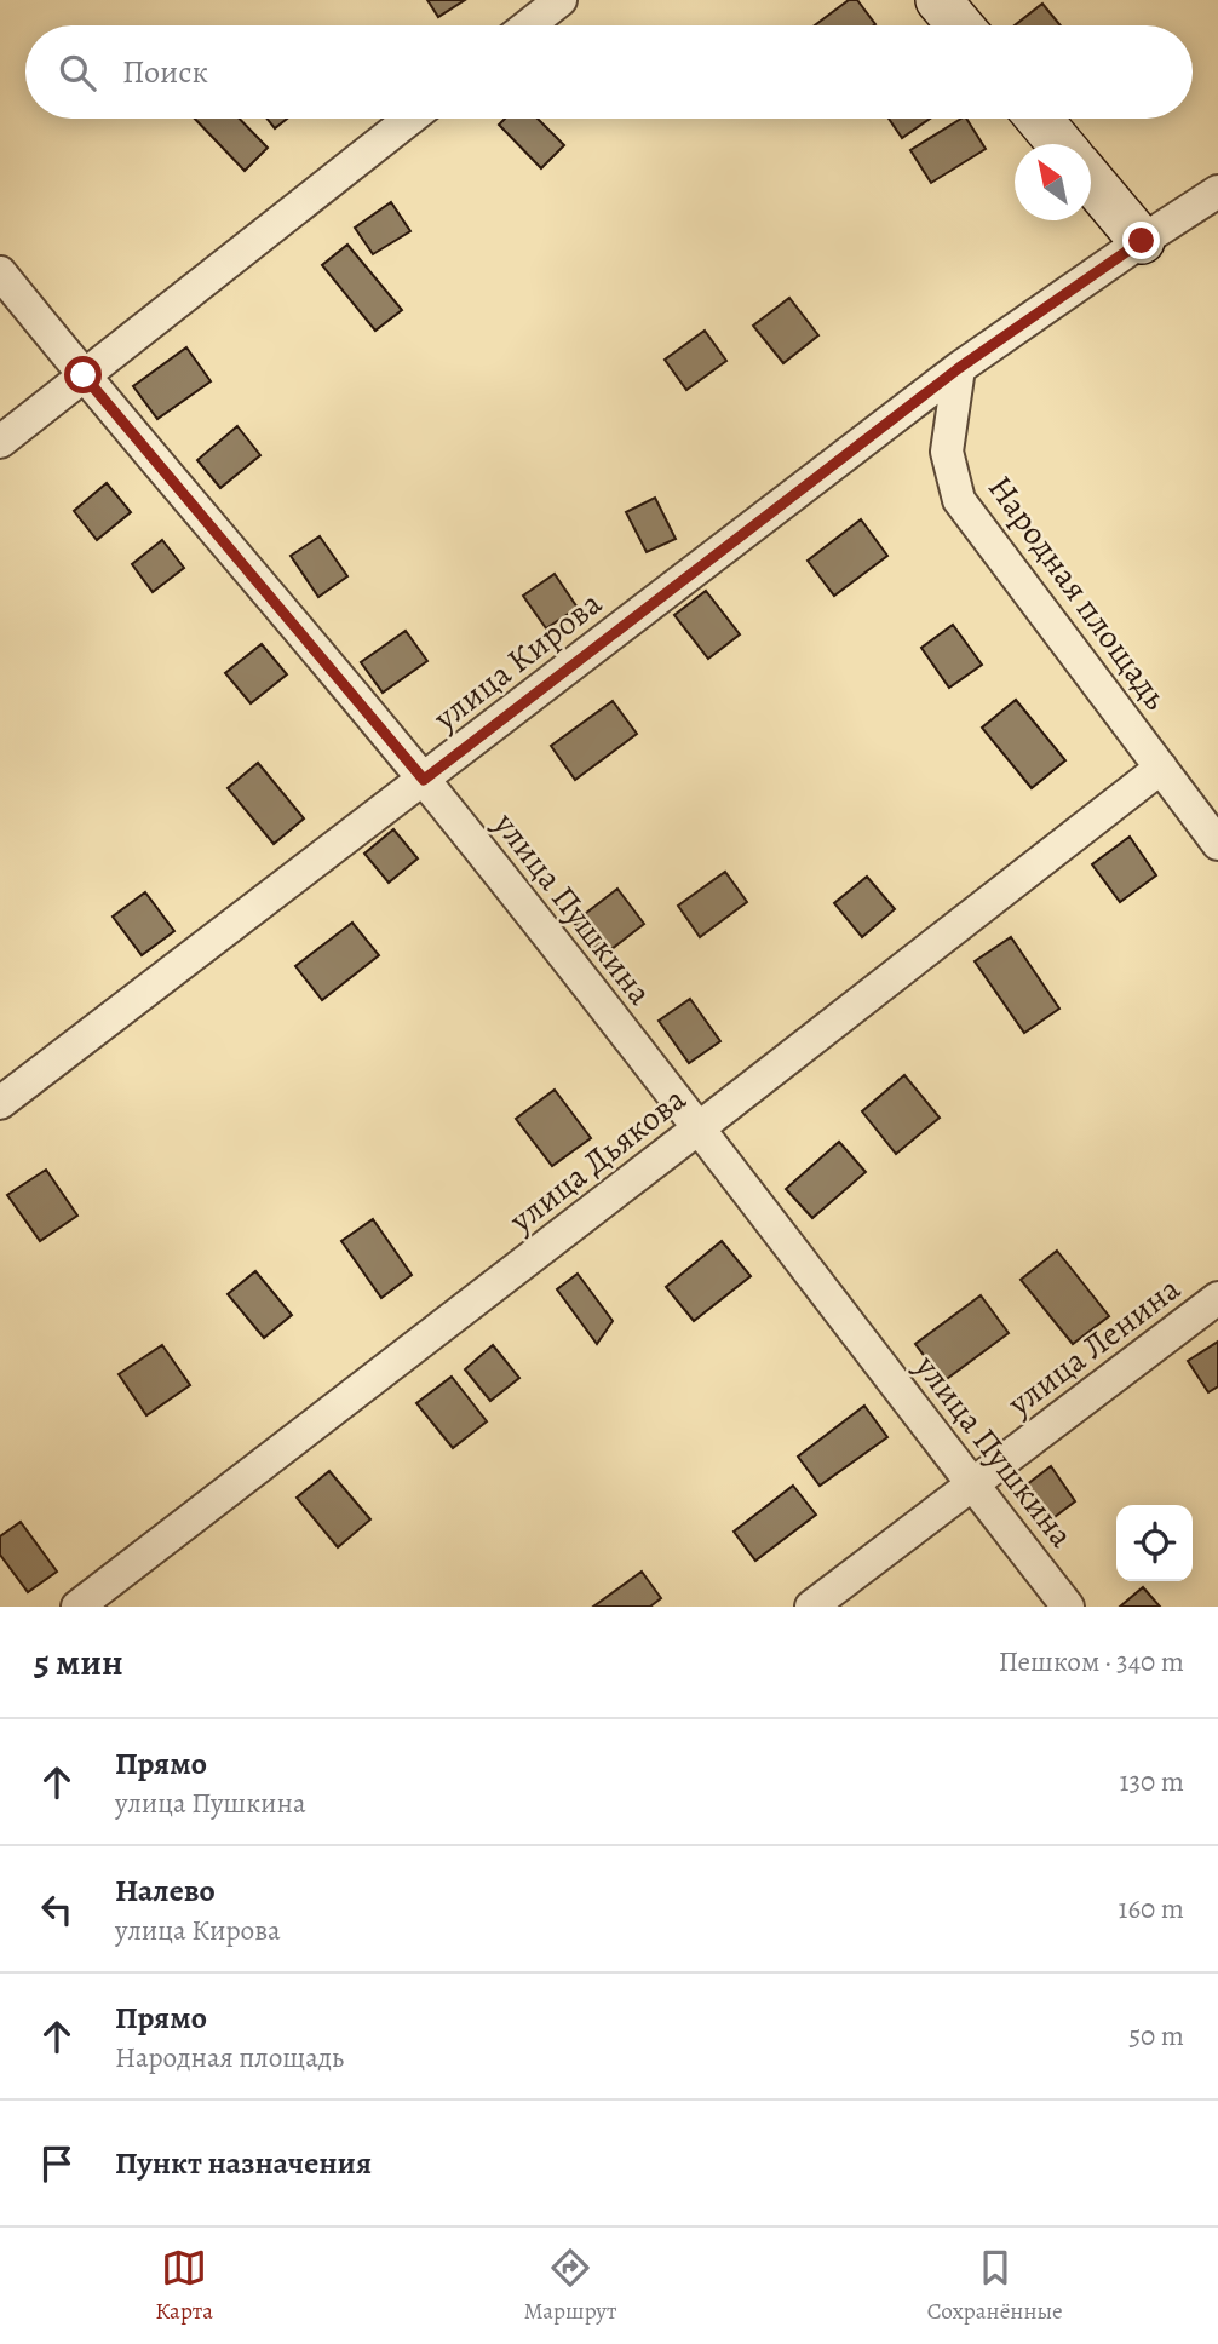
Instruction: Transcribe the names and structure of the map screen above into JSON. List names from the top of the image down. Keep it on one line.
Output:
{"streets":{"street":["Народная площадь","улица Кирова","улица Пушкина","улица Дьякова","улица Ленина"]},"crossings":[["Народная площадь","улица Кирова"],["Народная площадь","улица Дьякова"],["улица Кирова","улица Пушкина"],["улица Пушкина","улица Дьякова"],["улица Пушкина","улица Ленина"]],"north":"top left","page":{"search":"Поиск","heading":["5 мин","Пешком · 340 m"],"list":[["Прямо","улица Пушкина","130 m"],["Налево","улица Кирова","160 m"],["Прямо","Народная площадь","50 m"],"Пункт назначения"],"nav":["Карта","Маршрут","Сохранённые"]}}
